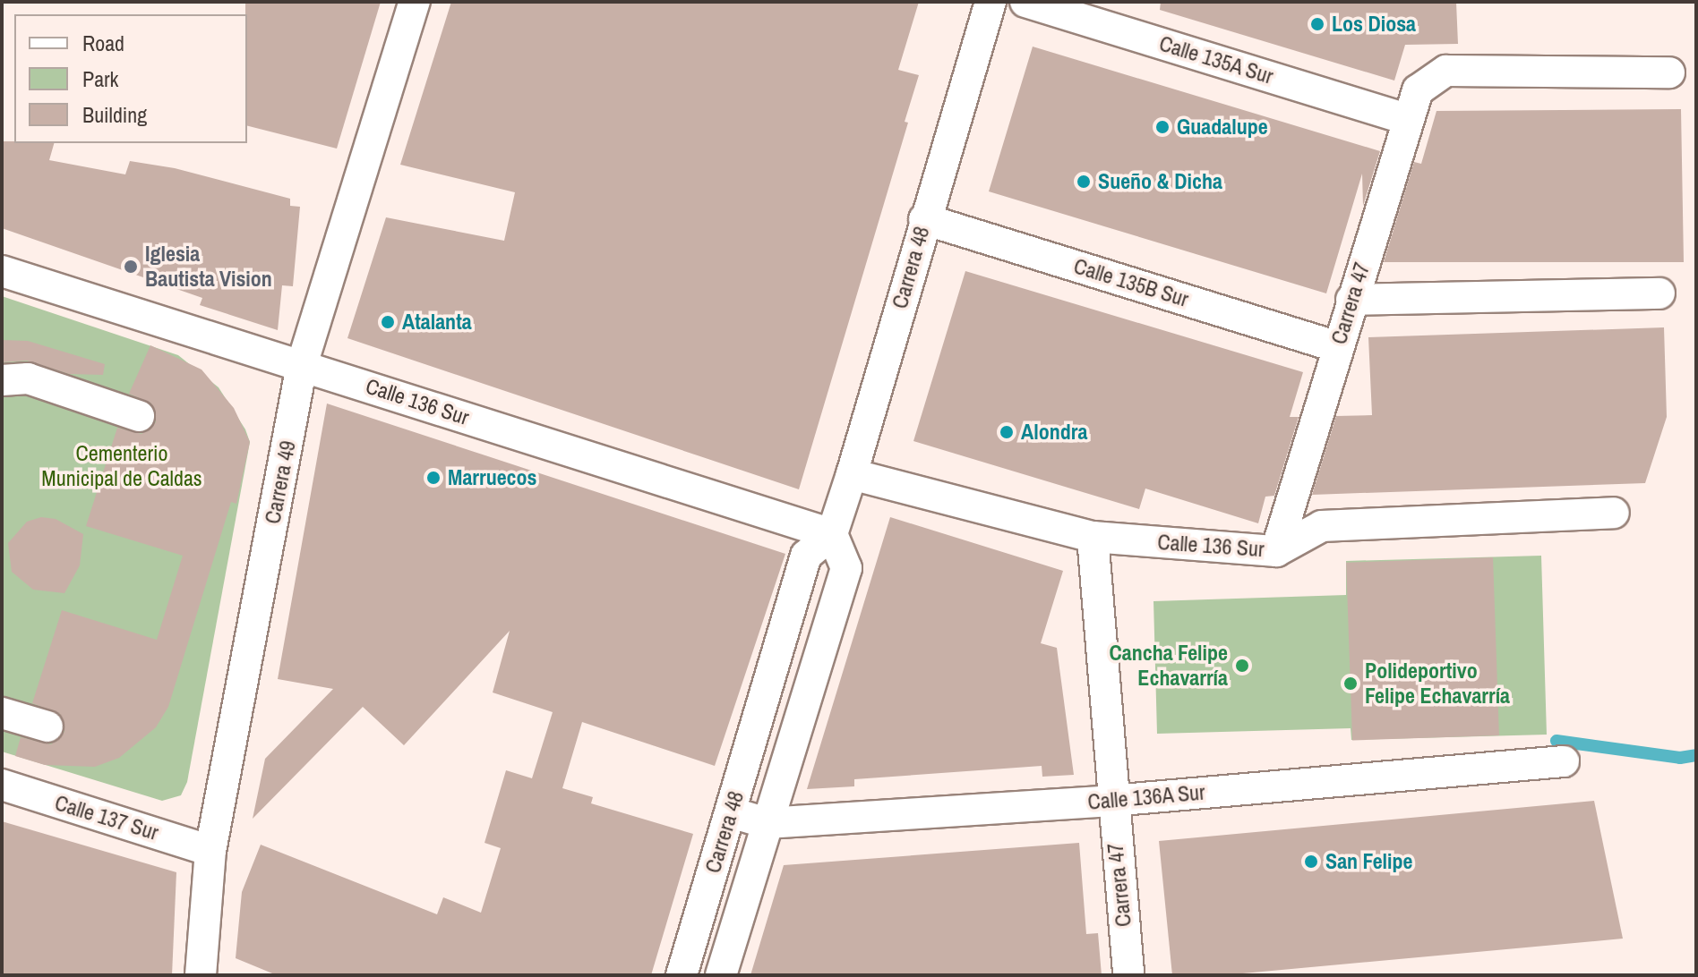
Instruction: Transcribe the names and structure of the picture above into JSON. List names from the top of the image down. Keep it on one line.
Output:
{"streets":{"street":["Calle 135A Sur","Carrera 48","Calle 135B Sur","Carrera 47","Calle 136 Sur","Carrera 49","Calle 136A Sur","Calle 137 Sur"]},"crossings":[["Calle 135A Sur","Carrera 47"],["Carrera 48","Calle 135B Sur"],["Carrera 48","Calle 136 Sur"],["Carrera 48","Calle 136A Sur"],["Calle 135B Sur","Carrera 47"],["Carrera 47","Calle 136 Sur"],["Carrera 47","Calle 136A Sur"],["Calle 136 Sur","Carrera 49"],["Carrera 49","Calle 137 Sur"]],"parks":["Cementerio Municipal de Caldas"],"places":["Los Diosa","Guadalupe","Sueño & Dicha","Iglesia Bautista Vision","Atalanta","Alondra","Marruecos","Cancha Felipe Echavarría","Polideportivo Felipe Echavarría","San Felipe"],"legend":["Road","Park","Building"]}
